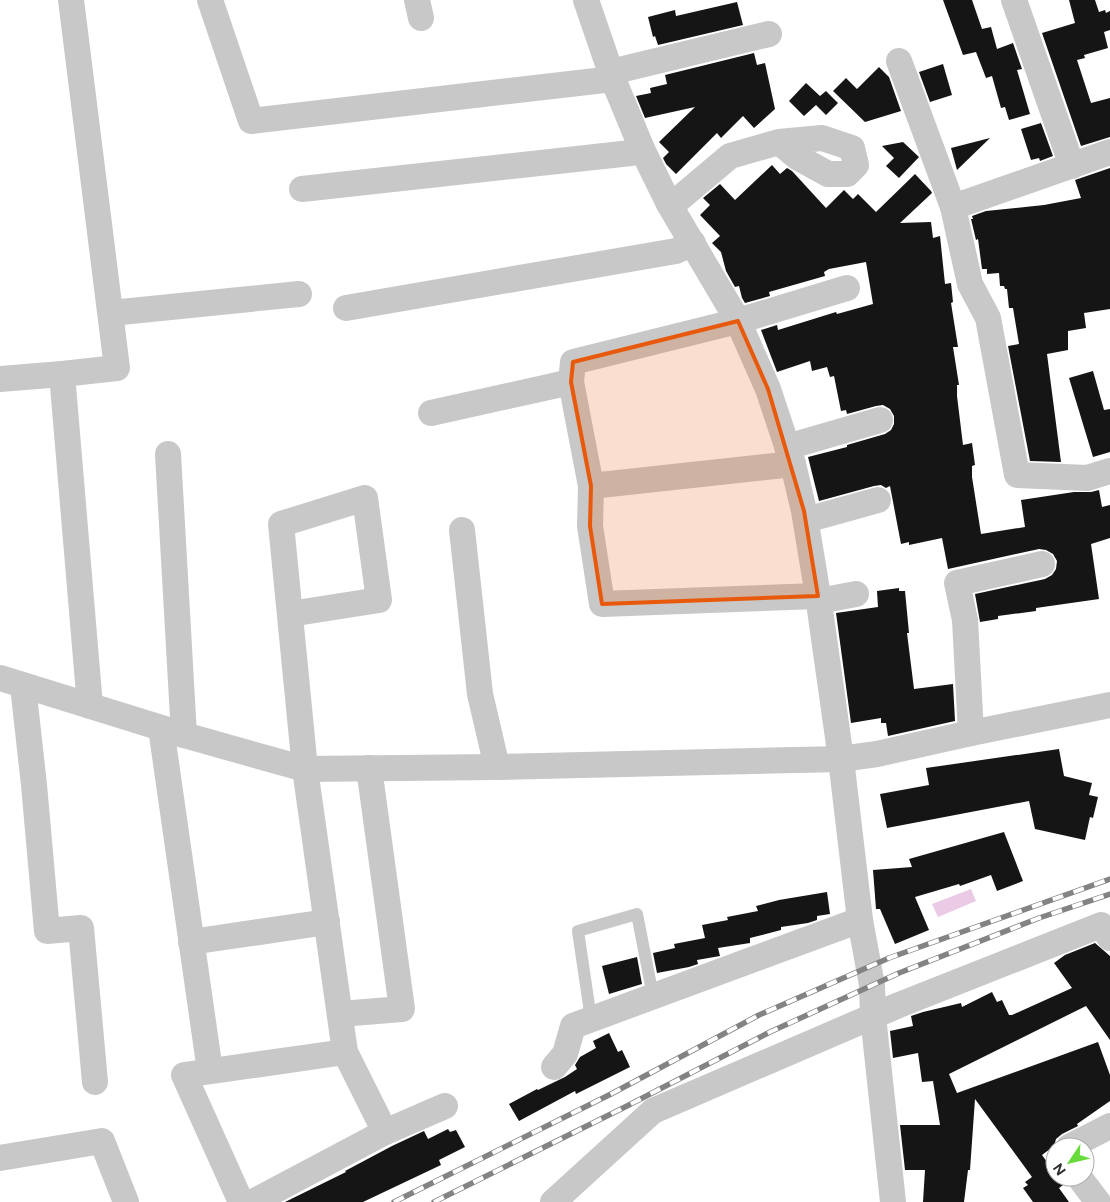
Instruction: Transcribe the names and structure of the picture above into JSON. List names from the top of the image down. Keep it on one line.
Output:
{"north":"bottom left"}
